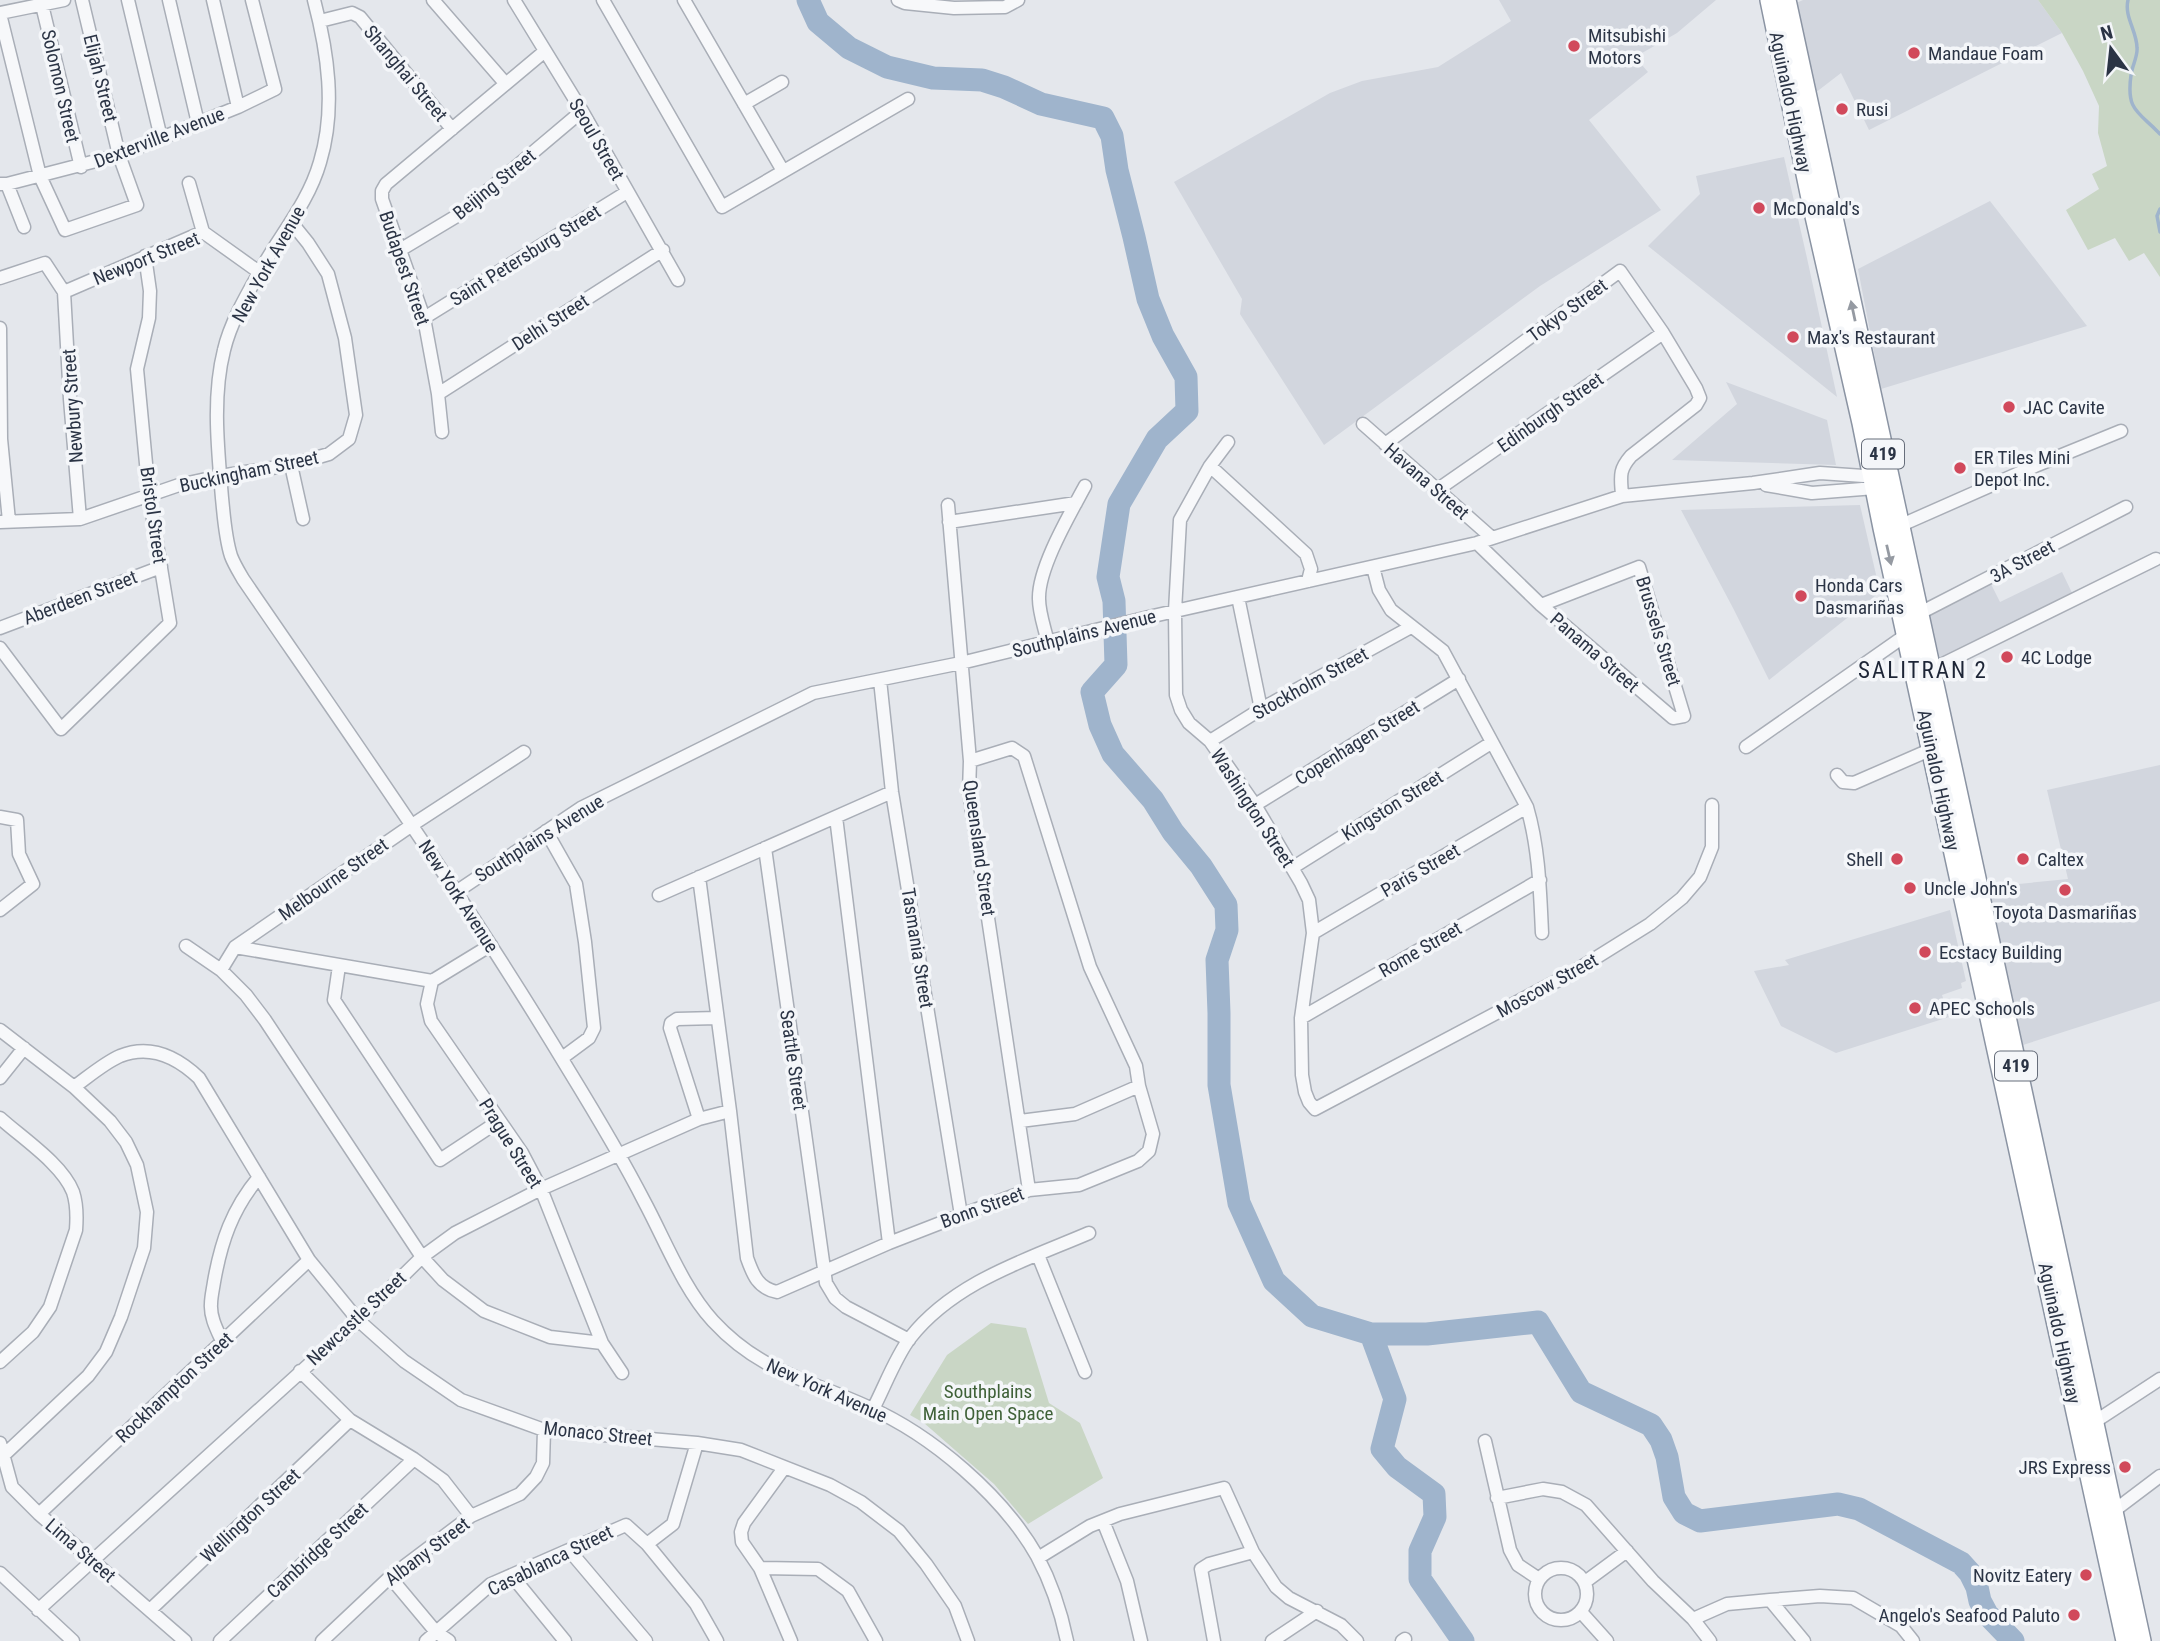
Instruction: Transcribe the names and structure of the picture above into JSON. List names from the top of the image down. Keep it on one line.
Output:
{"streets":{"highway":["Aguinaldo Highway","419"],"street":["Shanghai Street","Elijah Street","Solomon Street","Dexterville Avenue","Seoul Street","Beijing Street","Saint Petersburg Street","Newport Street","New York Avenue","Budapest Street","Tokyo Street","Delhi Street","Newbury Street","Edinburgh Street","Buckingham Street","Havana Street","Bristol Street","3A Street","Aberdeen Street","Brussels Street","Southplains Avenue","Panama Street","Stockholm Street","Copenhagen Street","Kingston Street","Washington Street","Queensland Street","Paris Street","Melbourne Street","Tasmania Street","Rome Street","Moscow Street","Seattle Street","Prague Street","Bonn Street","Newcastle Street","Rockhampton Street","Monaco Street","Wellington Street","Lima Street","Cambridge Street","Albany Street","Casablanca Street"]},"crossings":[["Shanghai Street","New York Avenue"],["Shanghai Street","Budapest Street"],["Elijah Street","Dexterville Avenue"],["Solomon Street","Dexterville Avenue"],["Aguinaldo Highway","3A Street"],["Aguinaldo Highway","Southplains Avenue"],["Seoul Street","Beijing Street"],["Seoul Street","Saint Petersburg Street"],["Seoul Street","Budapest Street"],["Seoul Street","Delhi Street"],["Beijing Street","Budapest Street"],["Saint Petersburg Street","Budapest Street"],["Newport Street","New York Avenue"],["Newport Street","Newbury Street"],["Newport Street","Bristol Street"],["New York Avenue","Buckingham Street"],["New York Avenue","Southplains Avenue"],["New York Avenue","Melbourne Street"],["New York Avenue","Newcastle Street"],["Budapest Street","Delhi Street"],["Tokyo Street","Edinburgh Street"],["Tokyo Street","Havana Street"],["Tokyo Street","Southplains Avenue"],["Newbury Street","Buckingham Street"],["Edinburgh Street","Havana Street"],["Buckingham Street","Bristol Street"],["Havana Street","Southplains Avenue"],["Bristol Street","Aberdeen Street"],["Brussels Street","Panama Street"],["Southplains Avenue","Washington Street"],["Southplains Avenue","Queensland Street"],["Southplains Avenue","Tasmania Street"],["Stockholm Street","Washington Street"],["Copenhagen Street","Washington Street"],["Kingston Street","Washington Street"],["Washington Street","Paris Street"],["Washington Street","Rome Street"],["Washington Street","Moscow Street"],["Queensland Street","Bonn Street"],["Tasmania Street","Bonn Street"],["Seattle Street","Bonn Street"],["Prague Street","Newcastle Street"],["Bonn Street","Newcastle Street"],["Newcastle Street","Monaco Street"],["Newcastle Street","Lima Street"],["Rockhampton Street","Monaco Street"],["Rockhampton Street","Lima Street"],["Monaco Street","Albany Street"],["Wellington Street","Lima Street"]],"districts":["SALITRAN 2"],"parks":["Southplains Main Open Space"],"places":["Mitsubishi Motors","Mandaue Foam","Rusi","McDonald's","Max's Restaurant","JAC Cavite","ER Tiles Mini Depot Inc.","Honda Cars Dasmariñas","4C Lodge","Shell","Caltex","Uncle John's","Toyota Dasmariñas","Ecstacy Building","APEC Schools","JRS Express","Novitz Eatery","Angelo's Seafood Paluto"],"north":"top"}
